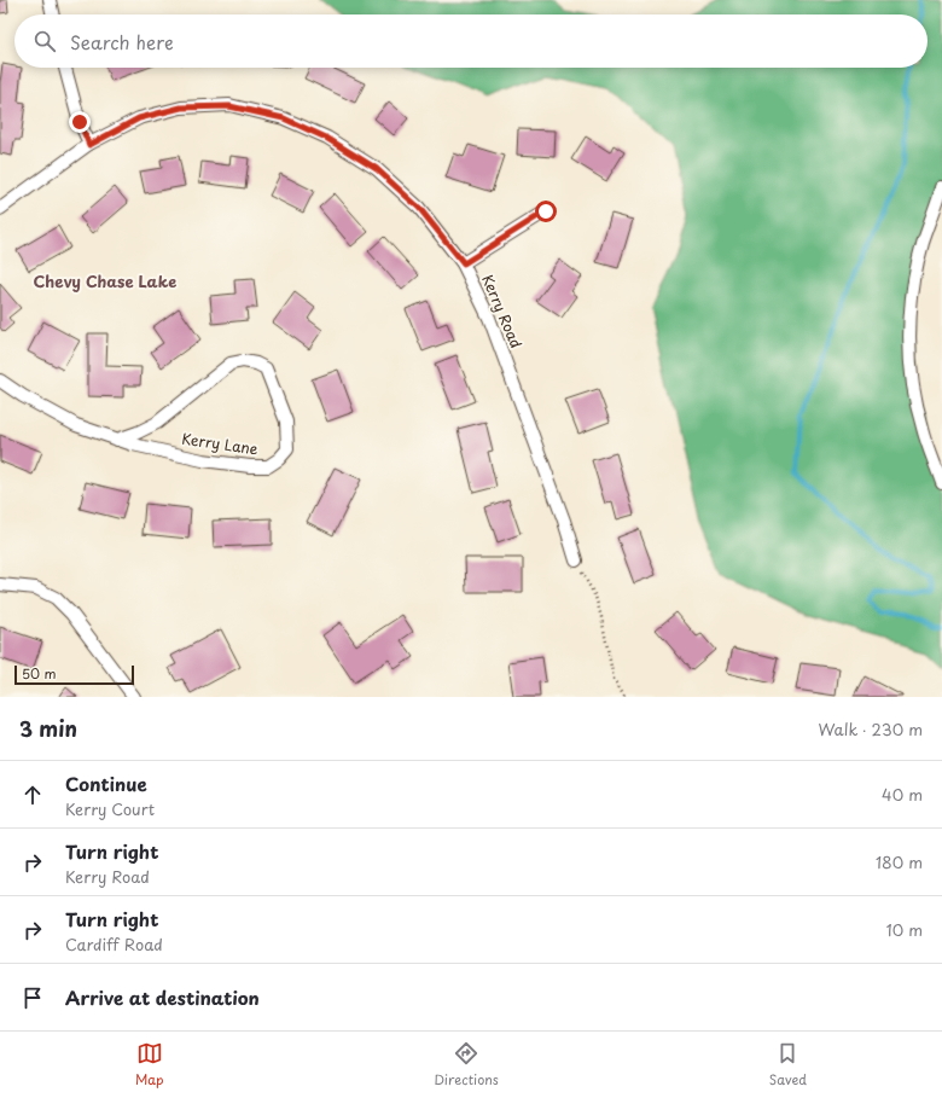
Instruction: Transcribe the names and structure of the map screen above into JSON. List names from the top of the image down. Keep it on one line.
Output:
{"streets":{"street":["Kerry Road","Kerry Lane"]},"districts":["Chevy Chase Lake"],"scale_bar":"50 m","page":{"search":"Search here","scale":"50 m","heading":["3 min","Walk · 230 m"],"list":[["Continue","Kerry Court","40 m"],["Turn right","Kerry Road","180 m"],["Turn right","Cardiff Road","10 m"],"Arrive at destination"],"nav":["Map","Directions","Saved"]}}
